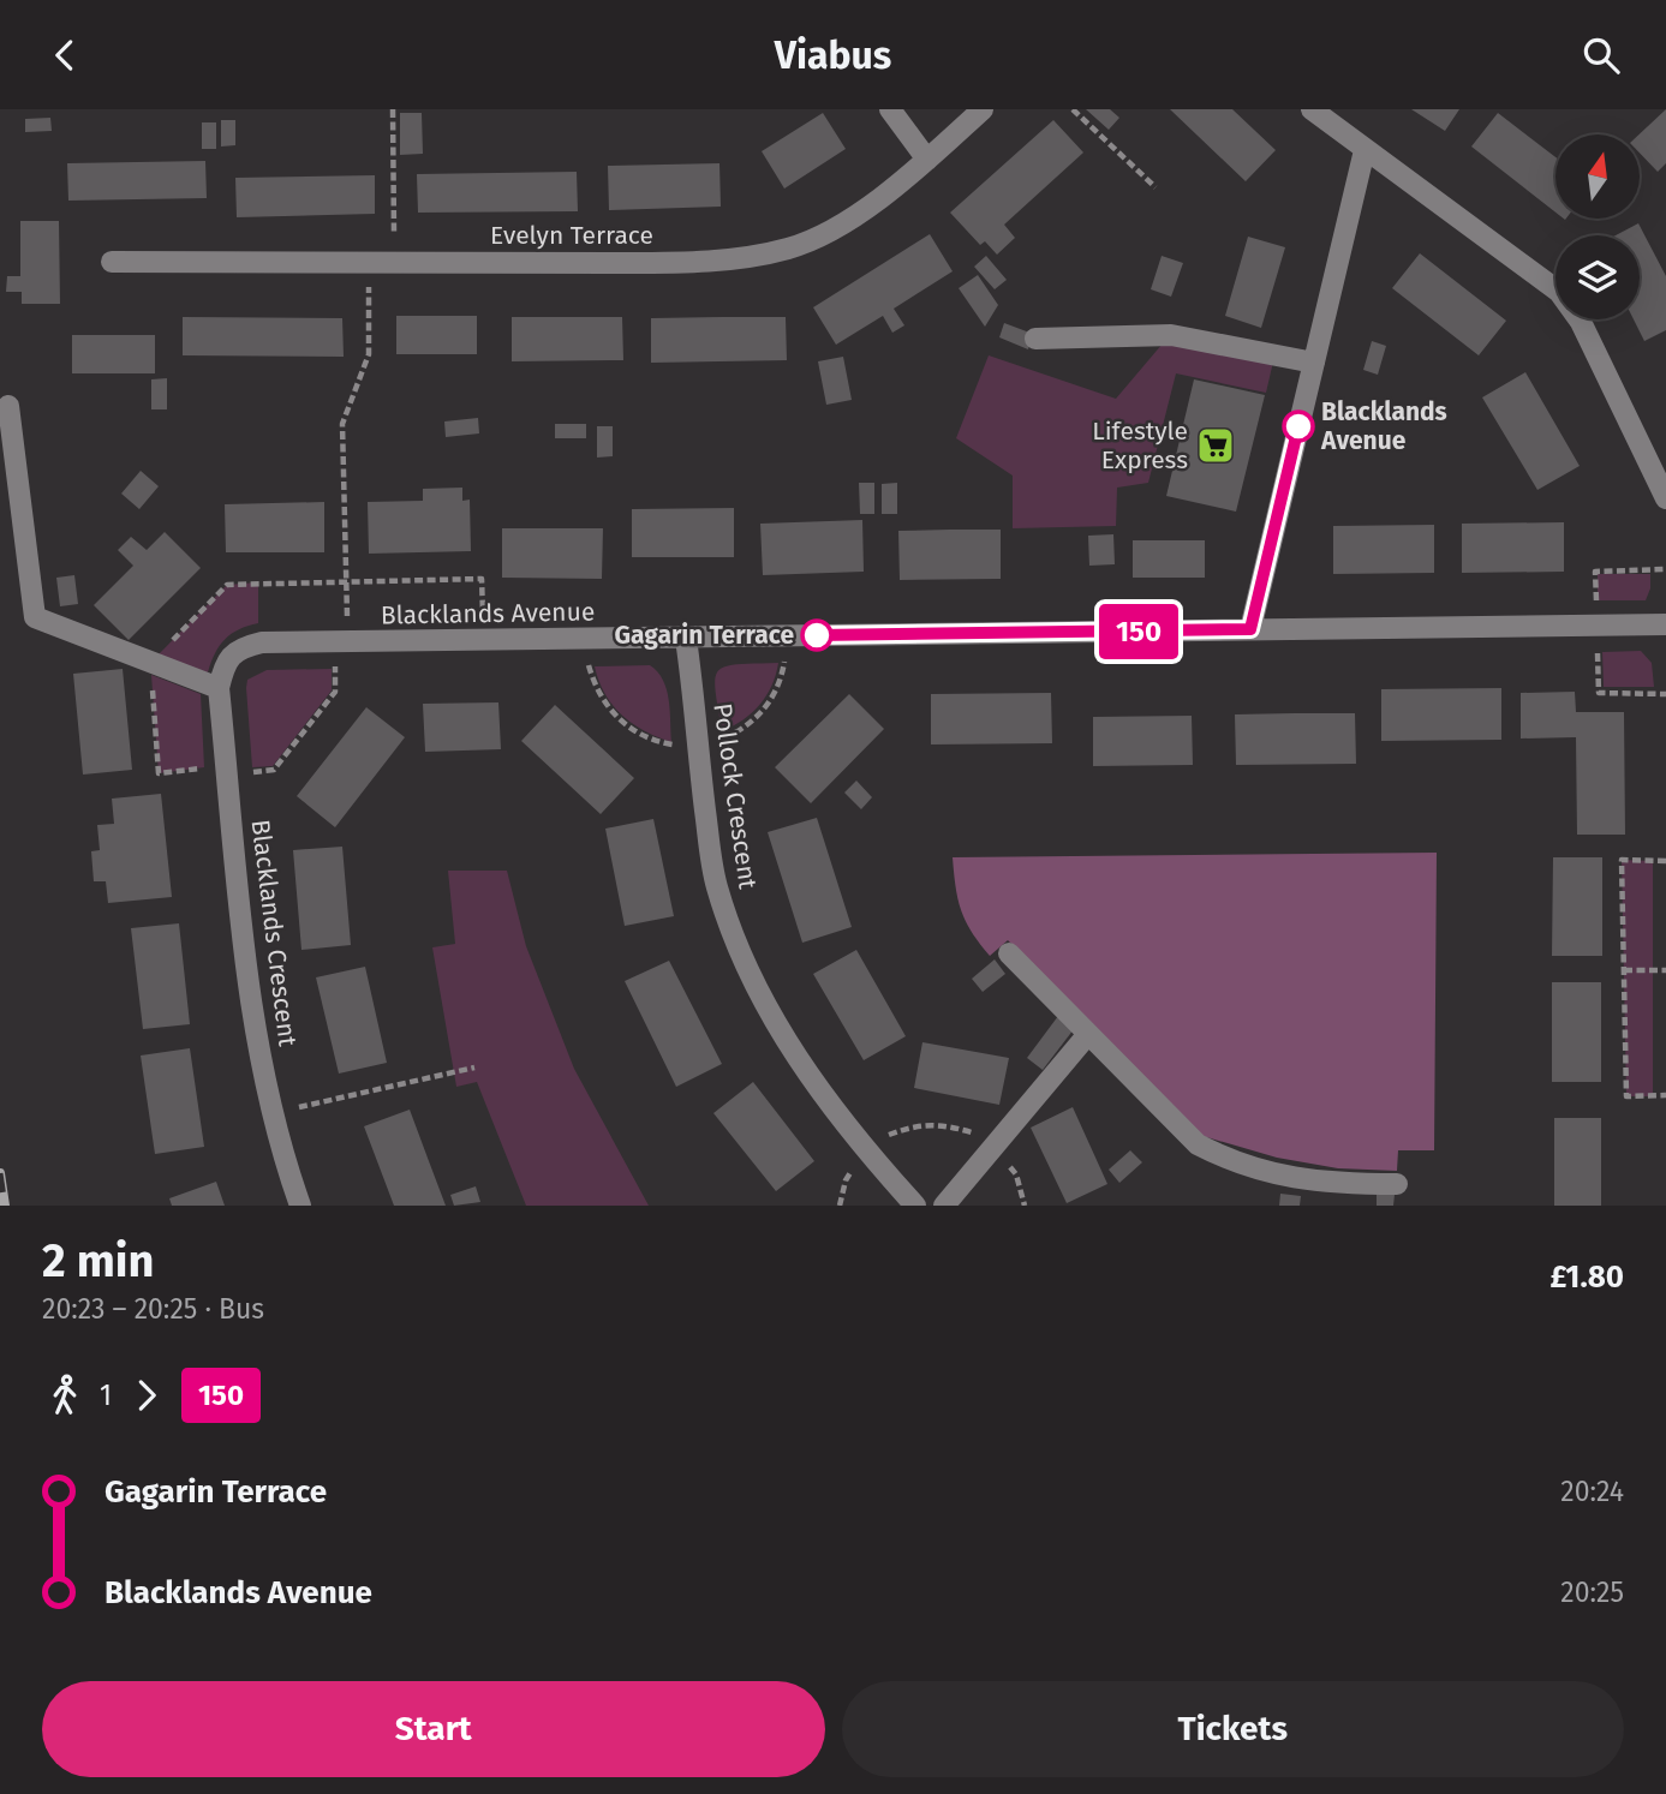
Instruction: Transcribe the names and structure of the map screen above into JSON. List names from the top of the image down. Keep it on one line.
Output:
{"streets":{"street":["Evelyn Terrace","Blacklands Avenue","Pollock Crescent","Blacklands Crescent"]},"crossings":[["Blacklands Avenue","Pollock Crescent"],["Blacklands Avenue","Blacklands Crescent"]],"places":{"other":["Blacklands Avenue","Gagarin Terrace"],"supermarket":["Lifestyle Express"]},"lines":["bus line 150"],"north":"top","page":{"header":"Viabus","on_map":"150","heading":["2 min","20:23 – 20:25 · Bus","£1.80"],"legs":["1","150"],"list":[{"name":"Gagarin Terrace","value":"20:24"},{"name":"Blacklands Avenue","value":"20:25"}],"buttons":["Start","Tickets"]}}
